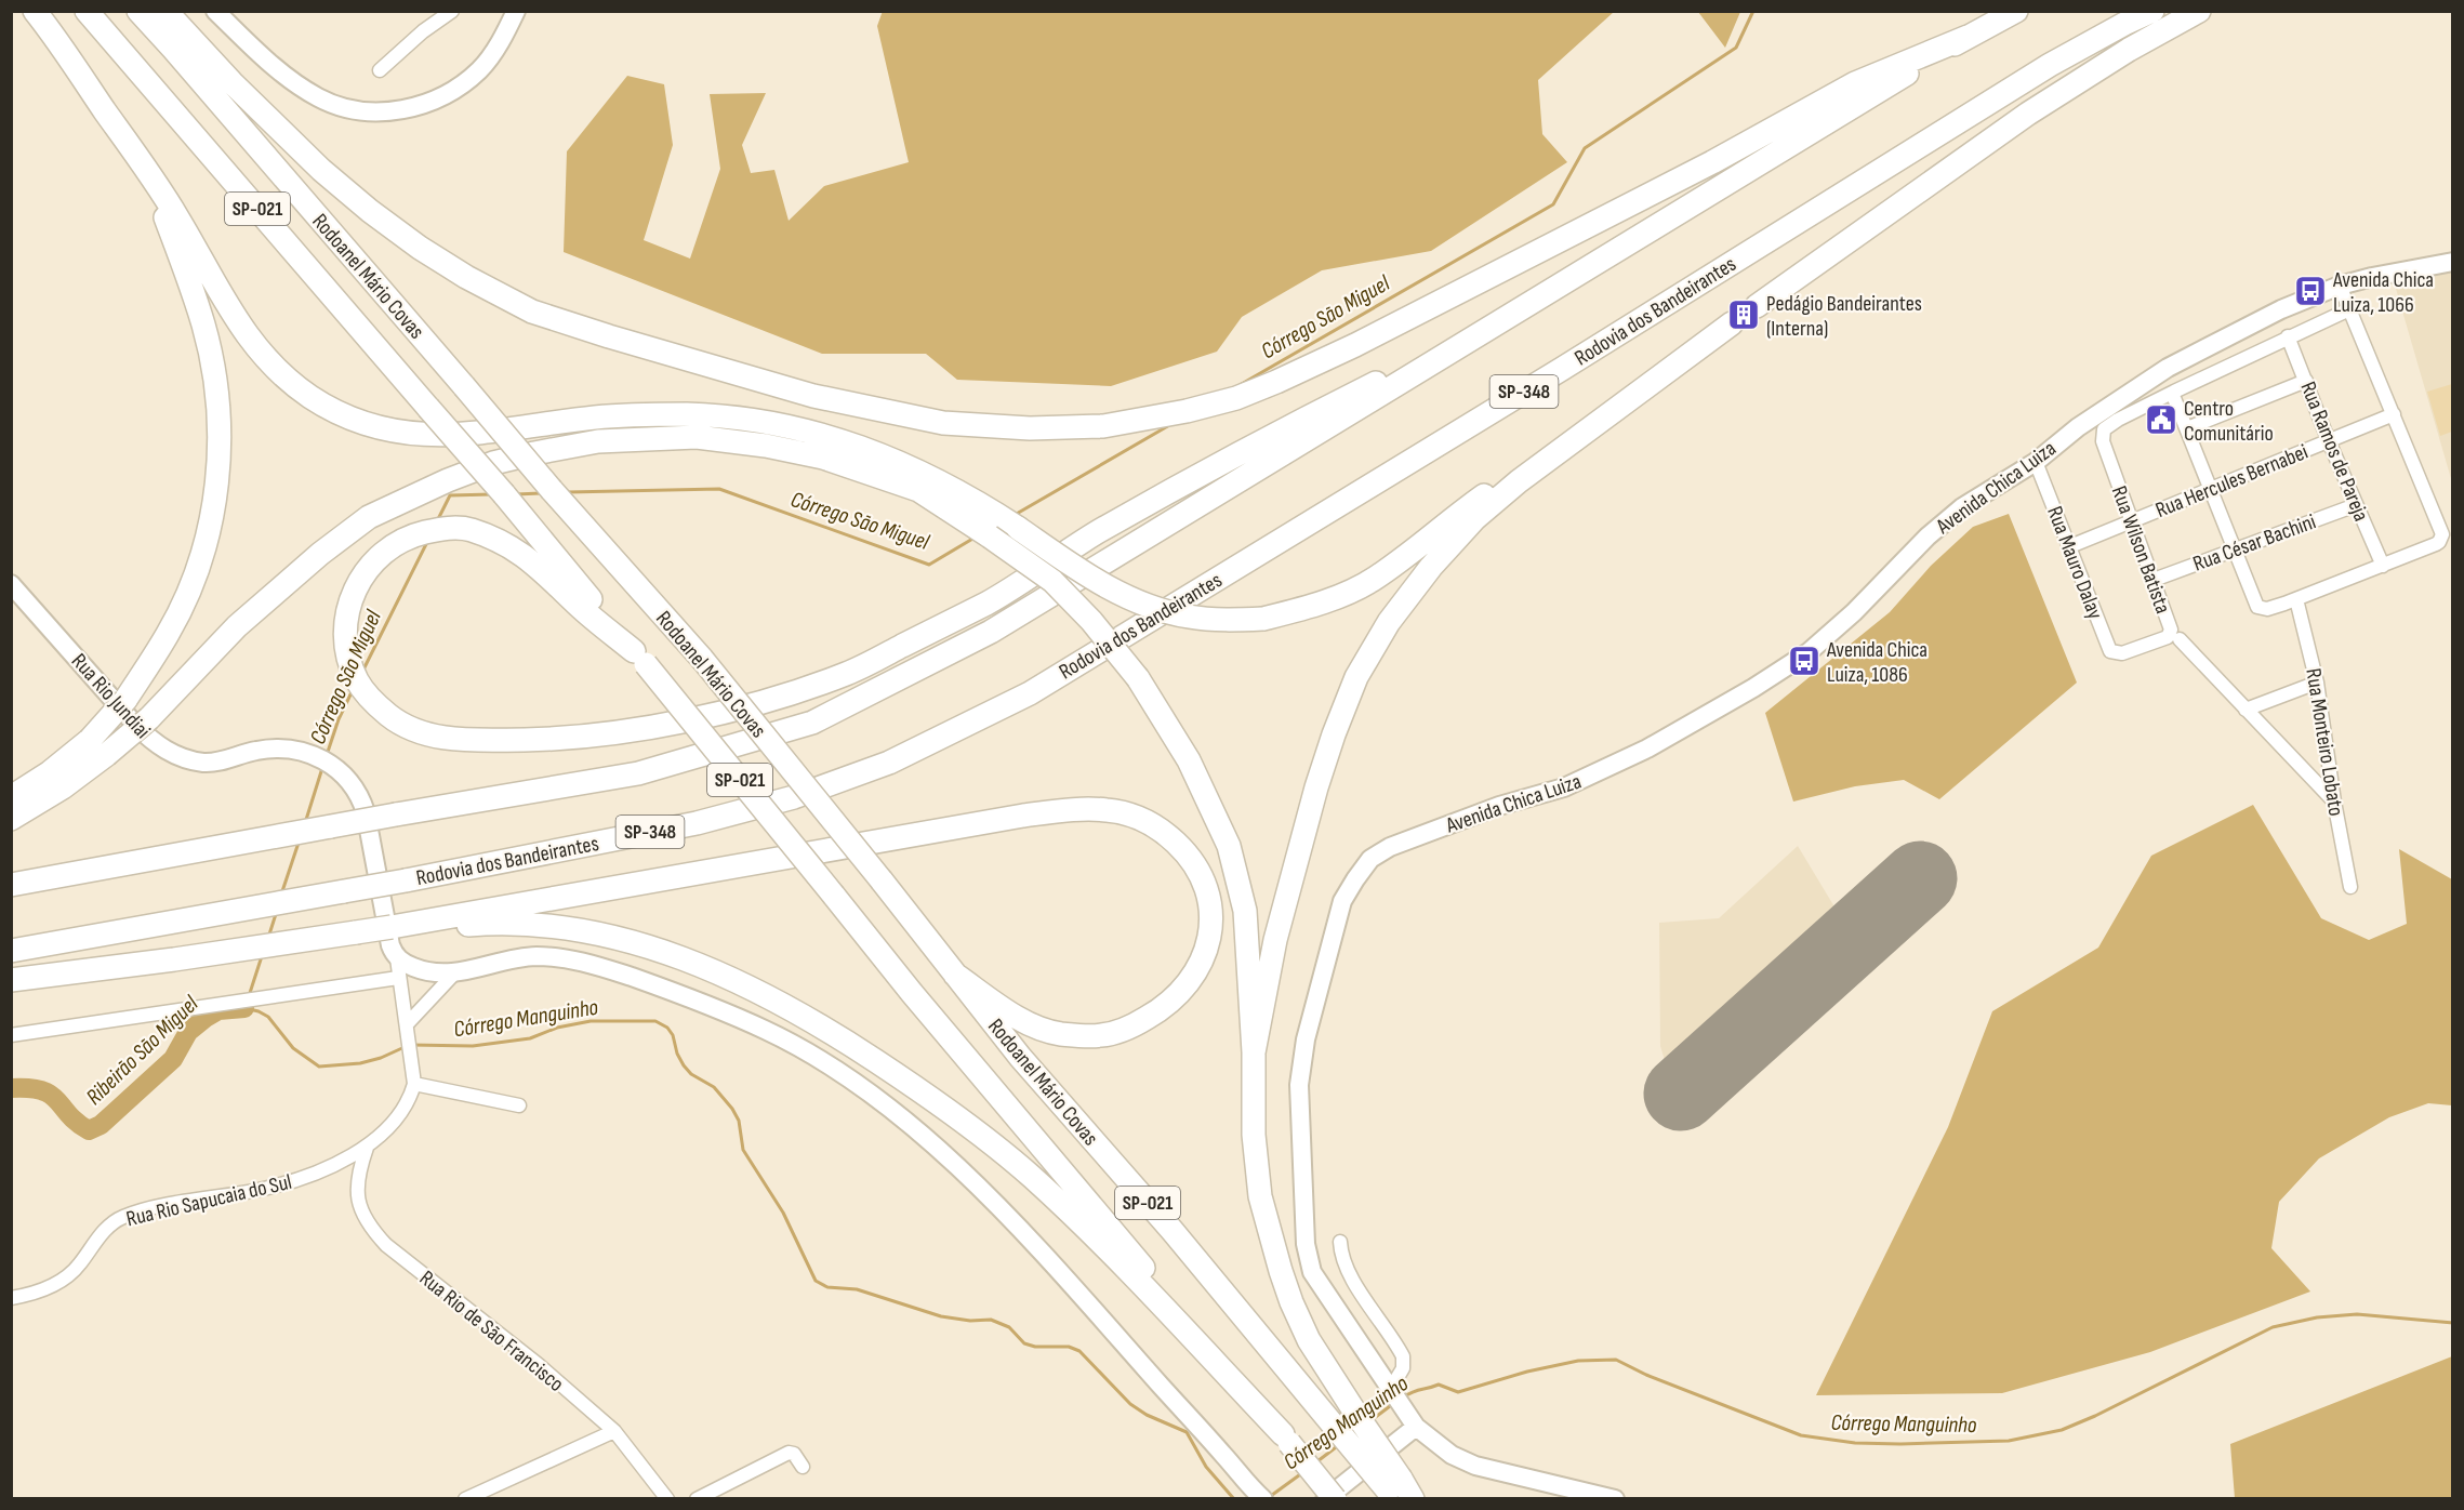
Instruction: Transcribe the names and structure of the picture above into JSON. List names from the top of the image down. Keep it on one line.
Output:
{"streets":{"highway":["SP-021","Rodoanel Mário Covas","Rodovia dos Bandeirantes","SP-348"],"main road":["Avenida Chica Luiza","Rua Rio Jundiai"],"street":["Rua Ramos de Pareja","Rua Hercules Bernabei","Rua César Bachini","Rua Wilson Batista","Rua Mauro Dalay","Rua Monteiro Lobato","Rua Rio Sapucaia do Sul","Rua Rio de São Francisco"]},"crossings":[["Rua Ramos de Pareja","Rua Hercules Bernabei"],["Rua Ramos de Pareja","Rua César Bachini"],["Rua Hercules Bernabei","Rua Wilson Batista"],["Rua Hercules Bernabei","Rua Mauro Dalay"],["Avenida Chica Luiza","Rua Mauro Dalay"],["Rua César Bachini","Rua Wilson Batista"],["Rua Wilson Batista","Rua Mauro Dalay"],["Rua Wilson Batista","Rua Monteiro Lobato"],["Rua Rio Sapucaia do Sul","Rua Rio de São Francisco"]],"water":["Córrego São Miguel","Córrego Manguinho","Ribeirão São Miguel"],"places":{"bus stop":["Avenida Chica Luiza, 1066","Avenida Chica Luiza, 1086"],"building":["Pedágio Bandeirantes (Interna)"],"public building":["Centro Comunitário"]}}
